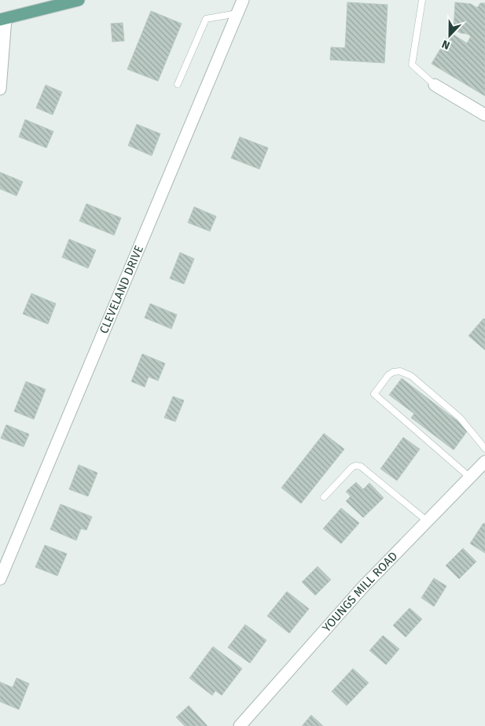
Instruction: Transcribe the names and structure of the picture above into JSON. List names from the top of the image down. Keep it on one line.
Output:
{"streets":{"street":["CLEVELAND DRIVE","YOUNGS MILL ROAD"]},"north":"bottom"}
